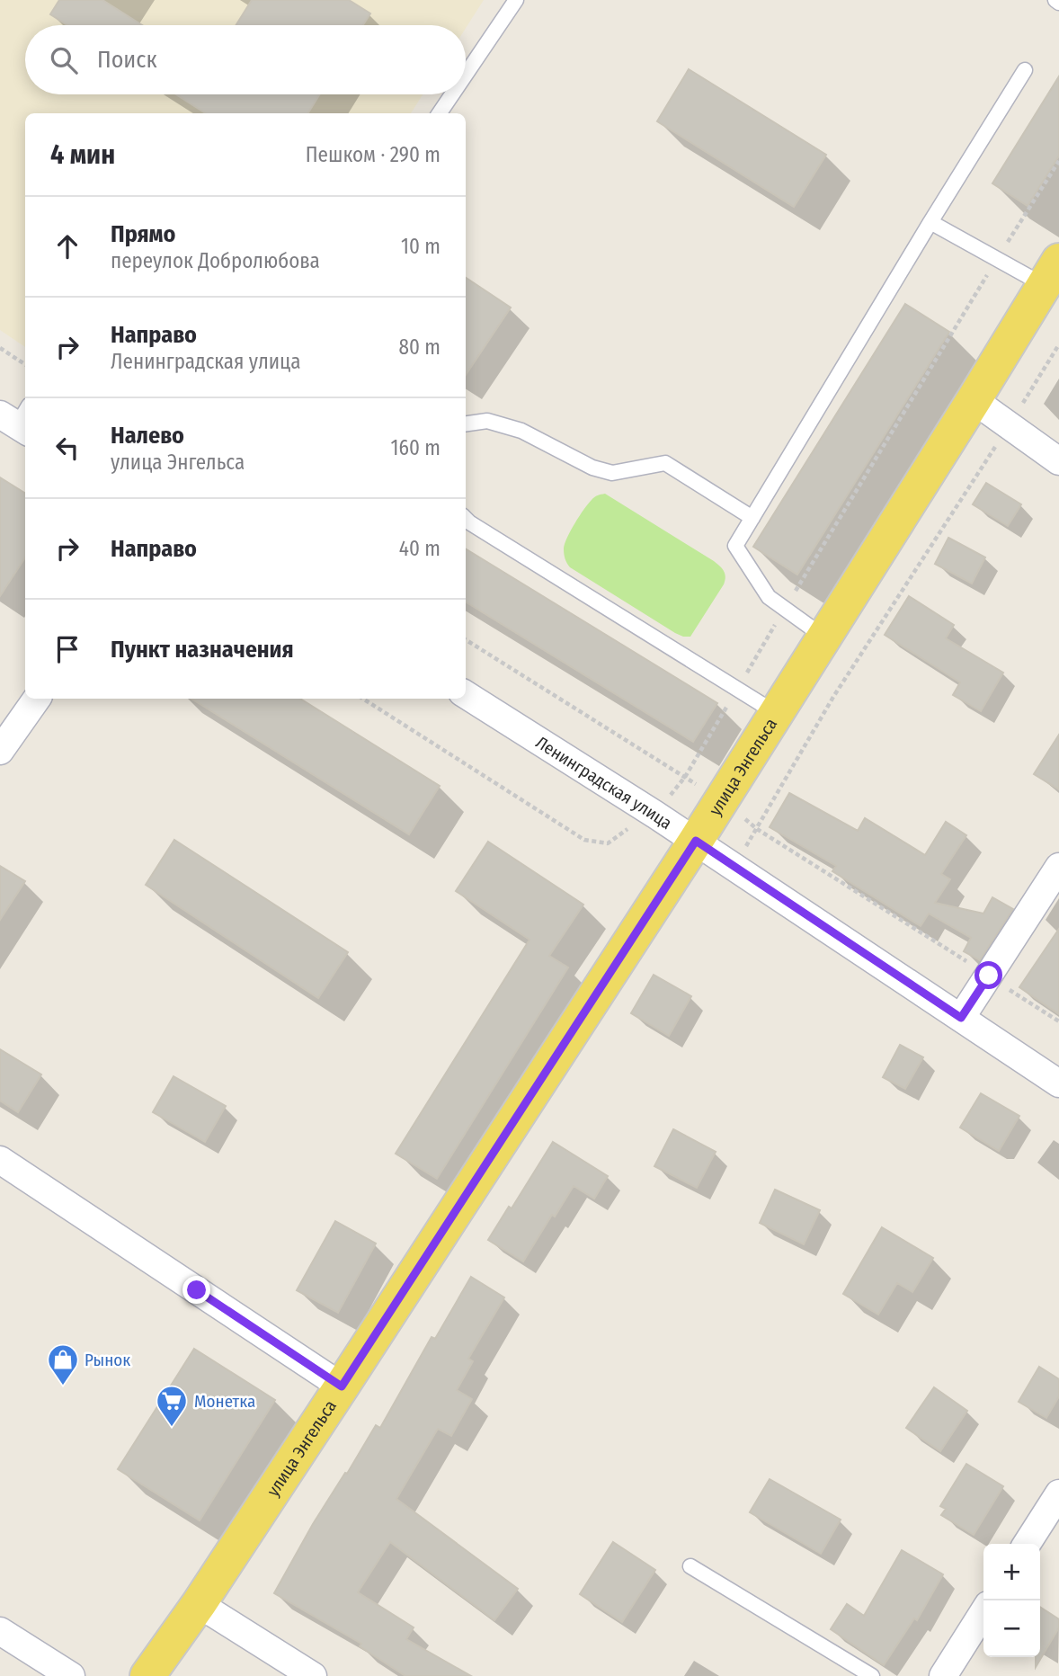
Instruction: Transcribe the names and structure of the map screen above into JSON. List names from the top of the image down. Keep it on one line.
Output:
{"streets":{"main road":["улица Энгельса"],"street":["Ленинградская улица"]},"crossings":[["улица Энгельса","Ленинградская улица"]],"places":{"shop":["Рынок"],"supermarket":["Монетка"]},"page":{"search":"Поиск","heading":["4 мин","Пешком · 290 m"],"list":[["Прямо","переулок Добролюбова","10 m"],["Направо","Ленинградская улица","80 m"],["Налево","улица Энгельса","160 m"],["Направо","40 m"],"Пункт назначения"],"map_buttons":["+","−"]}}
